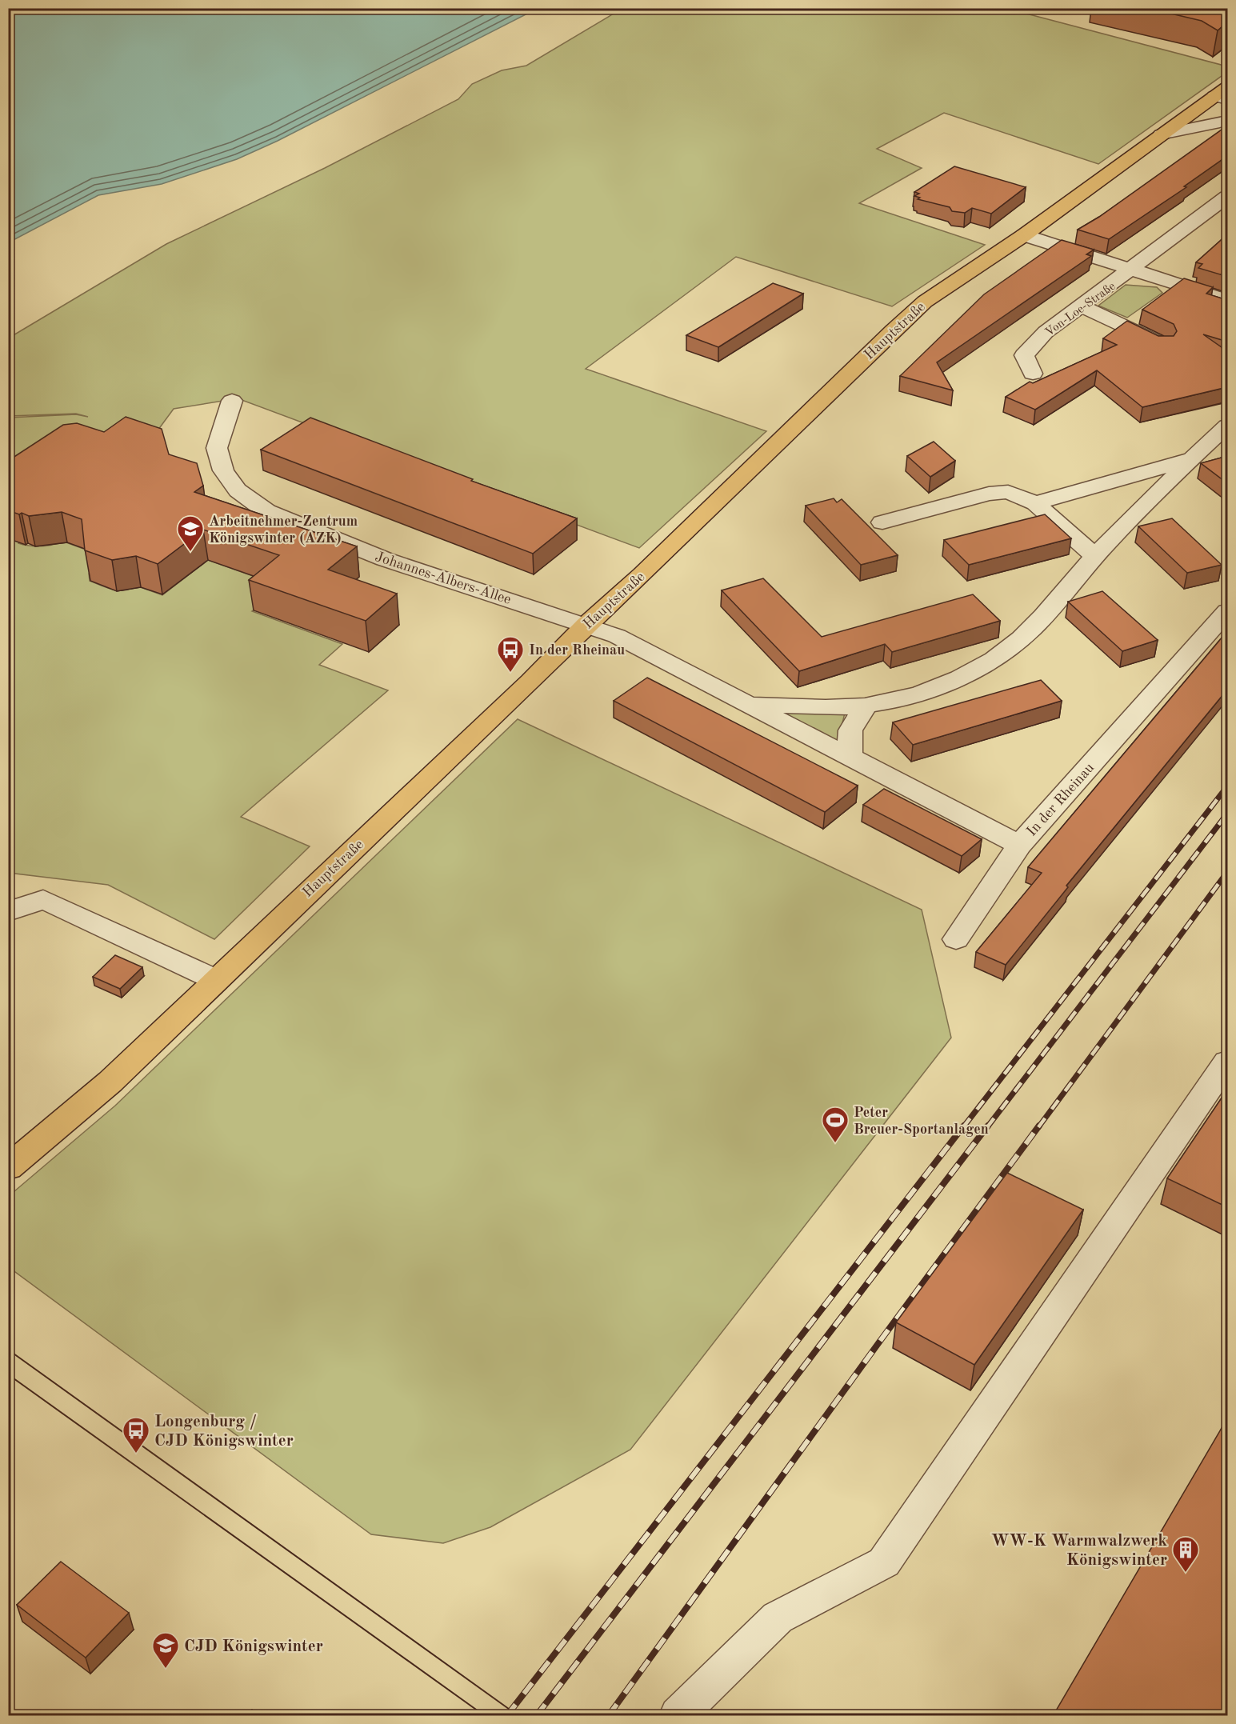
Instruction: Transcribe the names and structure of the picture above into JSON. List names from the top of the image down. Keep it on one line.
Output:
{"streets":{"main road":["Hauptstraße"],"street":["Von-Loe-Straße","Johannes-Albers-Allee","In der Rheinau"]},"crossings":[["Von-Loe-Straße","Hauptstraße"],["Hauptstraße","Johannes-Albers-Allee"],["Hauptstraße","In der Rheinau"],["Johannes-Albers-Allee","In der Rheinau"]],"places":{"school or university":["Arbeitnehmer-Zentrum Königswinter (AZK)","CJD Königswinter"],"bus stop":["In der Rheinau","Longenburg / CJD Königswinter"],"sports":["Peter Breuer-Sportanlagen"],"building":["WW-K Warmwalzwerk Königswinter"]}}
